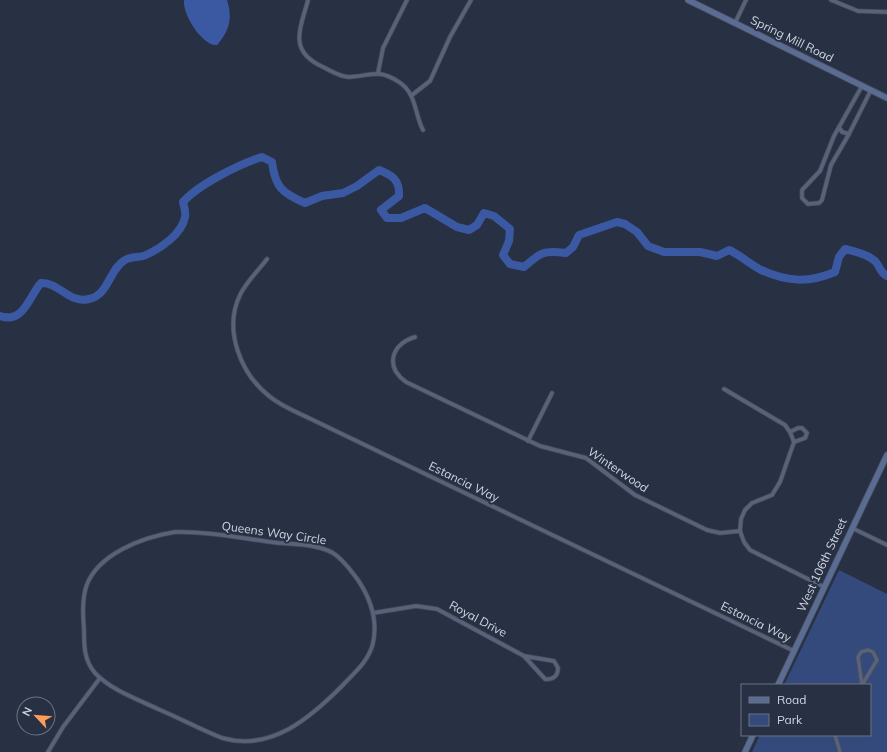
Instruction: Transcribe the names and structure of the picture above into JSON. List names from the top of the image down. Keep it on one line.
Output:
{"streets":{"street":["Spring Mill Road","Winterwood","Estancia Way","Queens Way Circle","West 106th Street","Royal Drive"]},"crossings":[["Estancia Way","West 106th Street"],["Queens Way Circle","Royal Drive"]],"legend":["Road","Park"],"north":"top left"}
